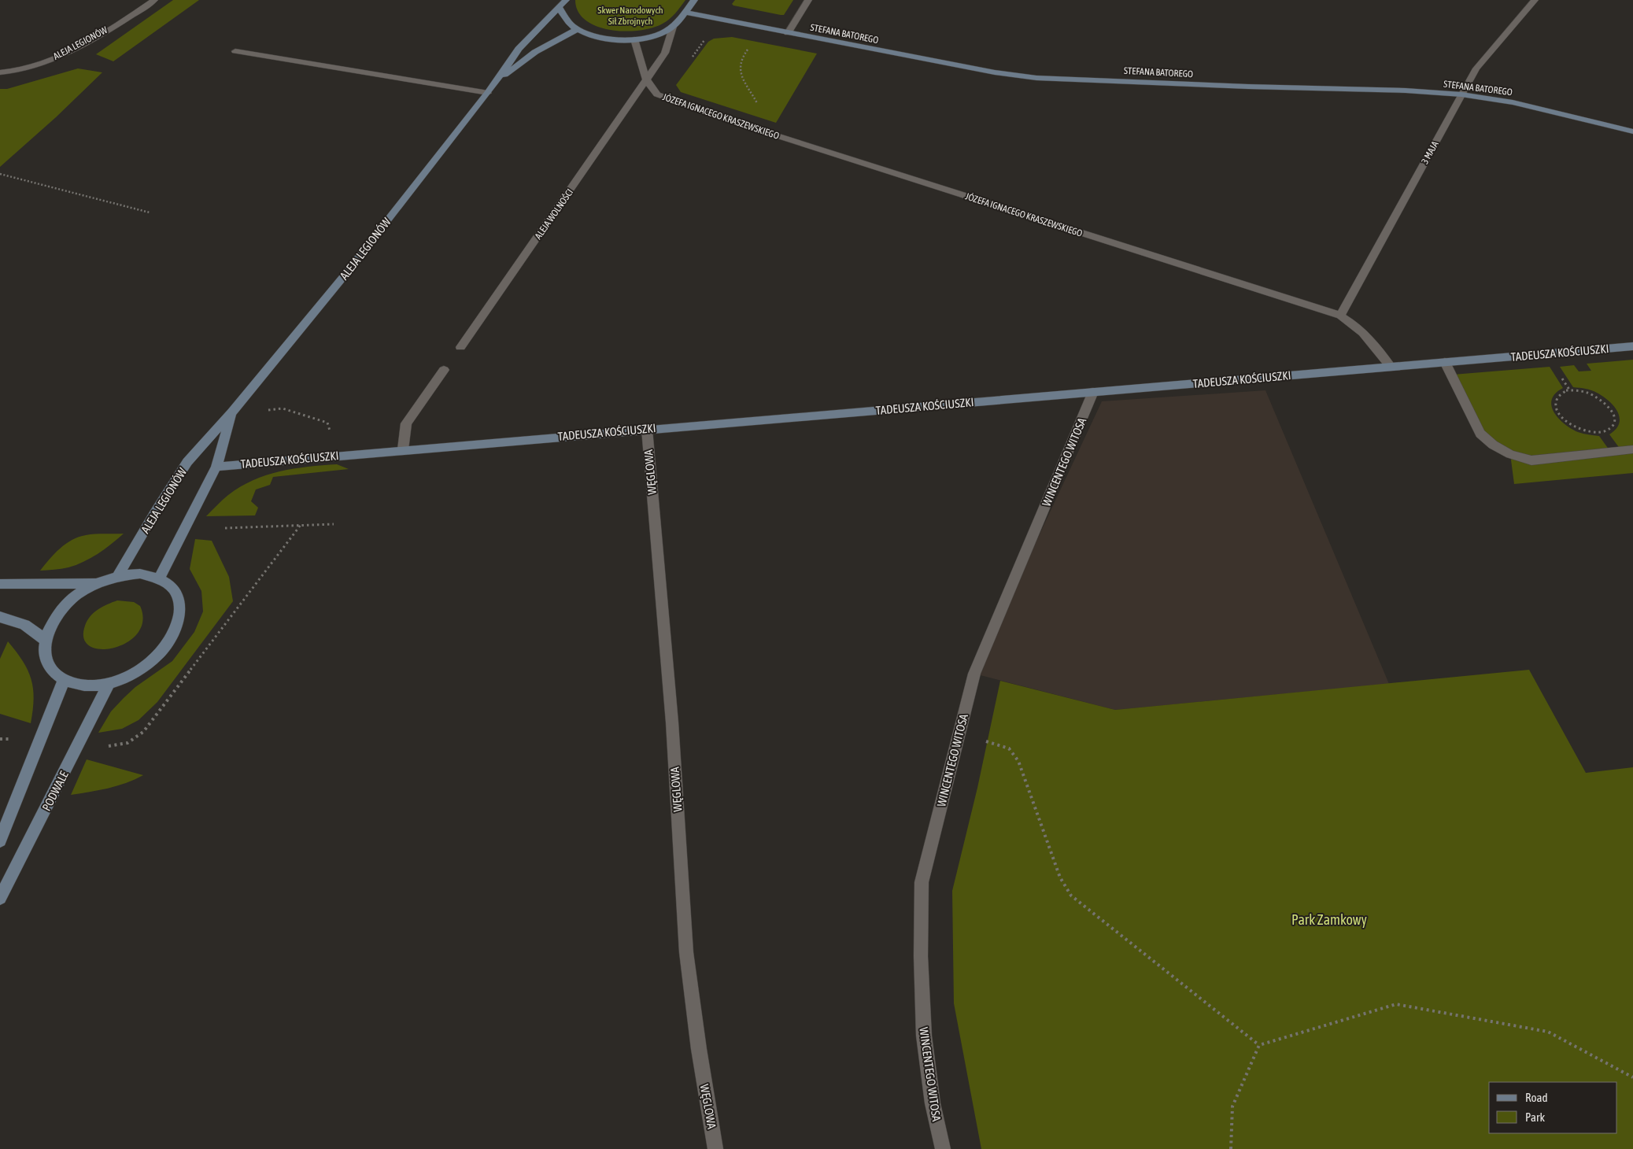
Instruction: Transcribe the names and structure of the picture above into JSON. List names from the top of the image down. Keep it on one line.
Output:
{"streets":{"street":["STEFANA BATOREGO","ALEJA LEGIONÓW","JÓZEFA IGNACEGO KRASZEWSKIEGO","3 MAJA","ALEJA WOLNOŚCI","TADEUSZA KOŚCIUSZKI","WINCENTEGO WITOSA","WĘGLOWA","PODWALE"]},"crossings":[["STEFANA BATOREGO","3 MAJA"],["ALEJA LEGIONÓW","TADEUSZA KOŚCIUSZKI"],["ALEJA LEGIONÓW","PODWALE"],["JÓZEFA IGNACEGO KRASZEWSKIEGO","3 MAJA"],["JÓZEFA IGNACEGO KRASZEWSKIEGO","ALEJA WOLNOŚCI"],["JÓZEFA IGNACEGO KRASZEWSKIEGO","TADEUSZA KOŚCIUSZKI"],["TADEUSZA KOŚCIUSZKI","WINCENTEGO WITOSA"],["TADEUSZA KOŚCIUSZKI","WĘGLOWA"]],"parks":["Skwer Narodowych Sił Zbrojnych","Park Zamkowy"],"legend":["Road","Park"]}
